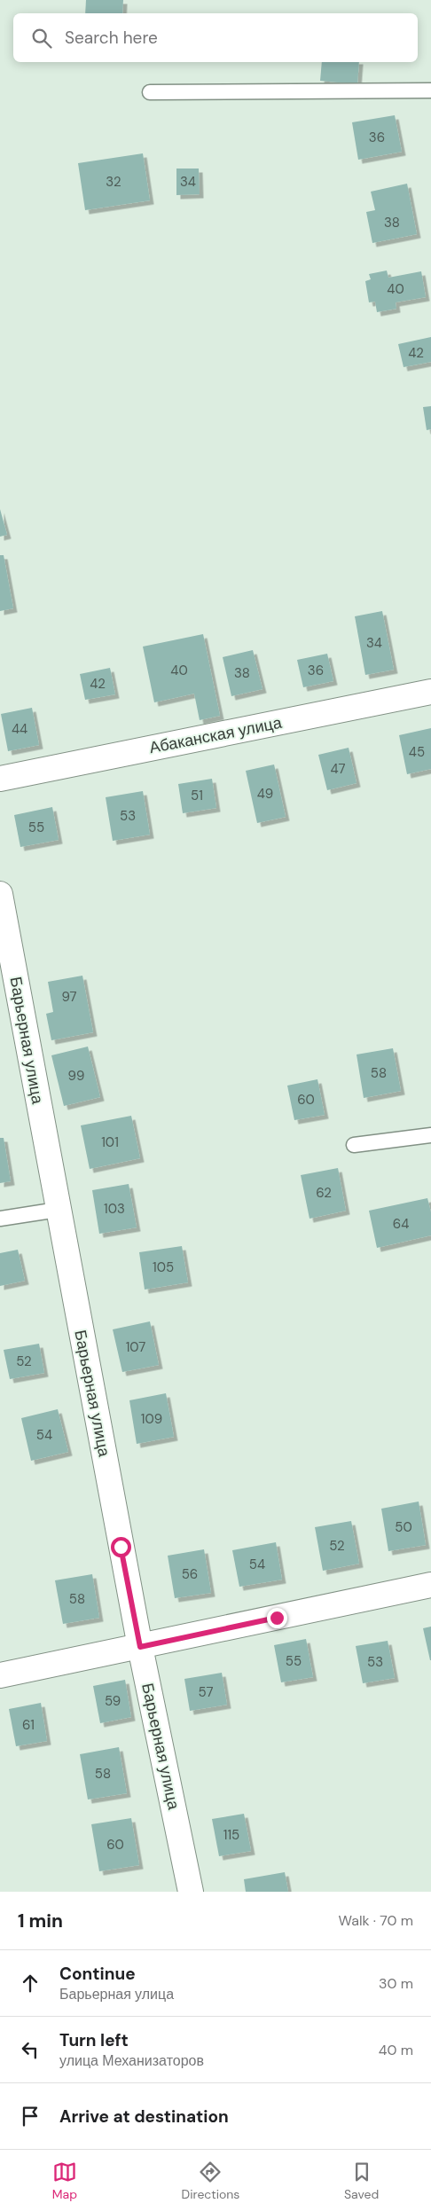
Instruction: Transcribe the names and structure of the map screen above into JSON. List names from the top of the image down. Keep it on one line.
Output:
{"streets":{"street":["Абаканская улица","Барьерная улица"]},"house_numbers":["36","32","34","38","40","42","34","40","36","38","42","44","45","47","49","51","53","55","97","58","99","60","101","62","103","64","105","107","52","109","54","50","52","54","56","58","55","53","57","59","61","58","115","60"],"page":{"search":"Search here","heading":["1 min","Walk · 70 m"],"list":[["Continue","Барьерная улица","30 m"],["Turn left","улица Механизаторов","40 m"],"Arrive at destination"],"nav":["Map","Directions","Saved"]}}
